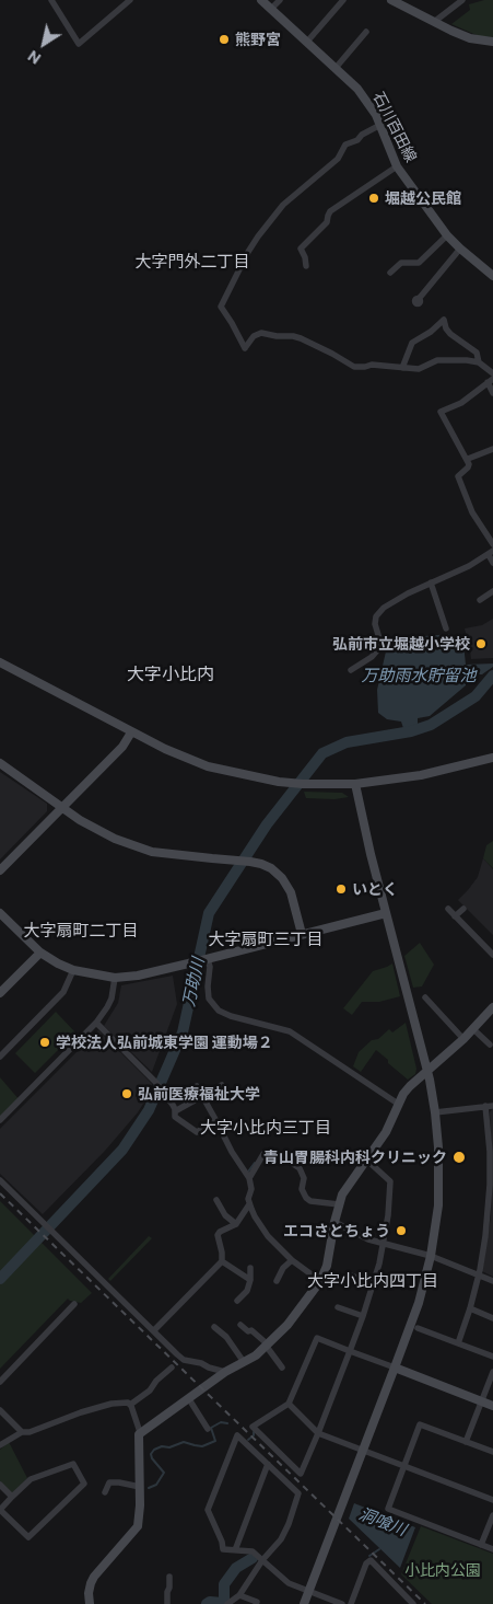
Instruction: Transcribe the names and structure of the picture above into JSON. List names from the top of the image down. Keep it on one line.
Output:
{"streets":{"street":["石川百田線"]},"districts":["大字門外二丁目","大字小比内","大字扇町二丁目","大字扇町三丁目","大字小比内三丁目","大字小比内四丁目"],"water":["万助雨水貯留池","万助川","洞喰川"],"parks":["小比内公園"],"places":["熊野宮","堀越公民館","弘前市立堀越小学校","いとく","学校法人弘前城東学園 運動場２","弘前医療福祉大学","青山胃腸科内科クリニック","エコさとちょう"],"north":"bottom left"}
